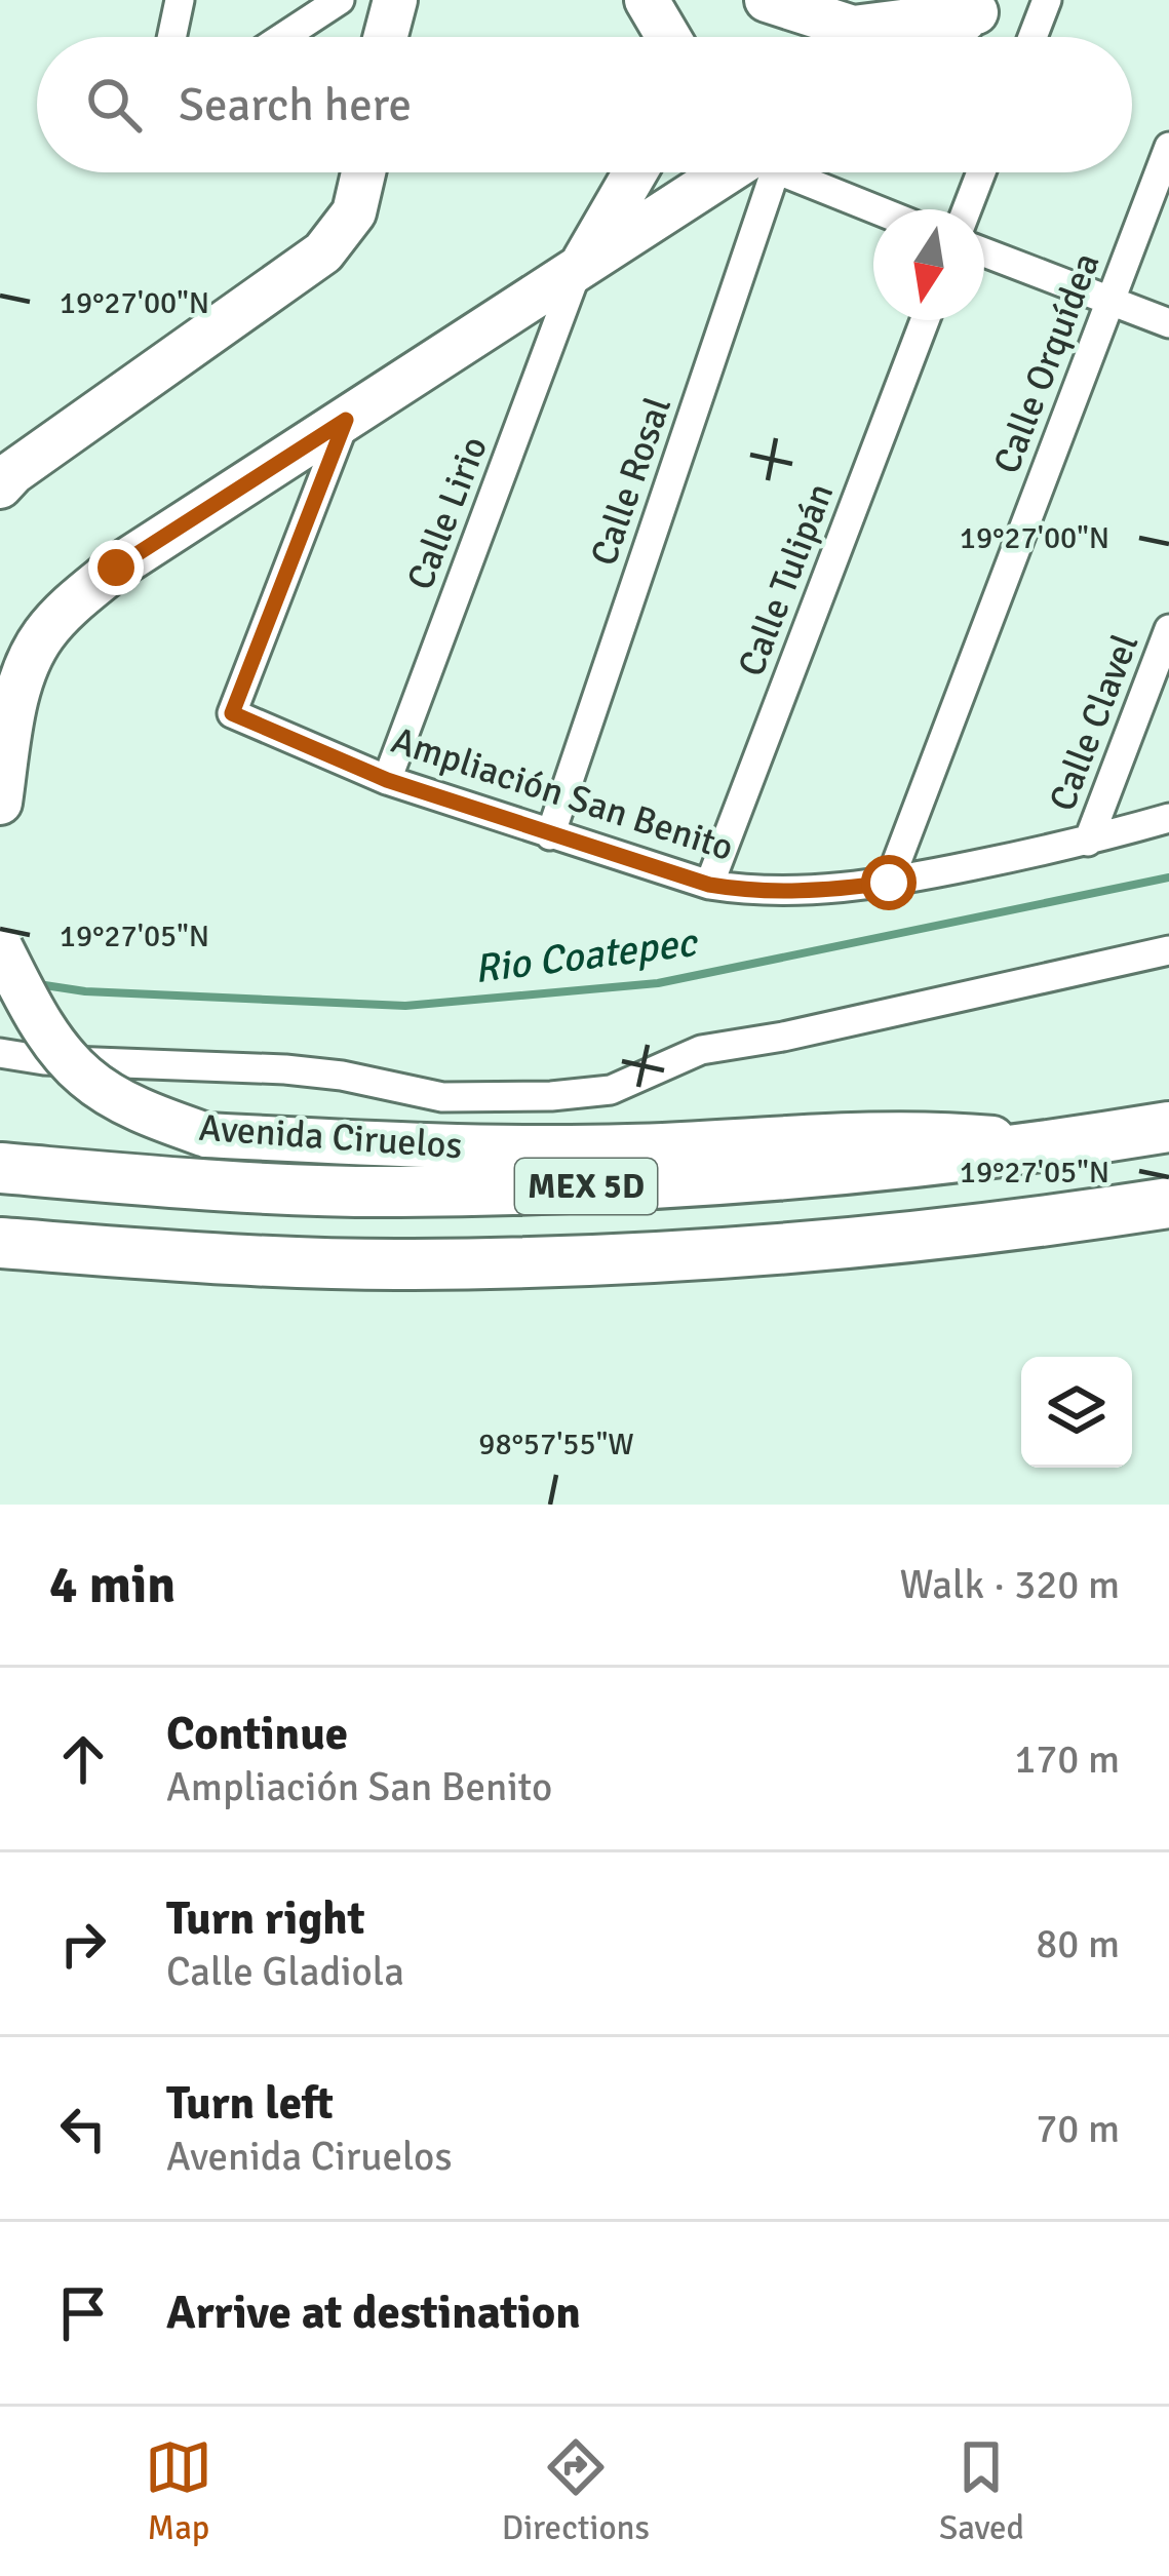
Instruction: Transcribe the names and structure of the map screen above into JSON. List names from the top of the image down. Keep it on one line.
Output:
{"streets":{"highway":["MEX 5D"],"main road":["Avenida Ciruelos"],"street":["Calle Orquídea","Calle Rosal","Calle Lirio","Calle Tulipán","Calle Clavel","Ampliación San Benito"]},"crossings":[["Calle Orquídea","Ampliación San Benito"],["Calle Rosal","Ampliación San Benito"],["Calle Lirio","Ampliación San Benito"],["Calle Tulipán","Ampliación San Benito"],["Calle Clavel","Ampliación San Benito"],["Avenida Ciruelos","MEX 5D"]],"water":["Rio Coatepec"],"north":"bottom","page":{"search":"Search here","heading":["4 min","Walk · 320 m"],"list":[["Continue","Ampliación San Benito","170 m"],["Turn right","Calle Gladiola","80 m"],["Turn left","Avenida Ciruelos","70 m"],"Arrive at destination"],"nav":["Map","Directions","Saved"]},"coordinates":["19°27'00\"N","19°27'05\"N","98°57'55\"W"]}
